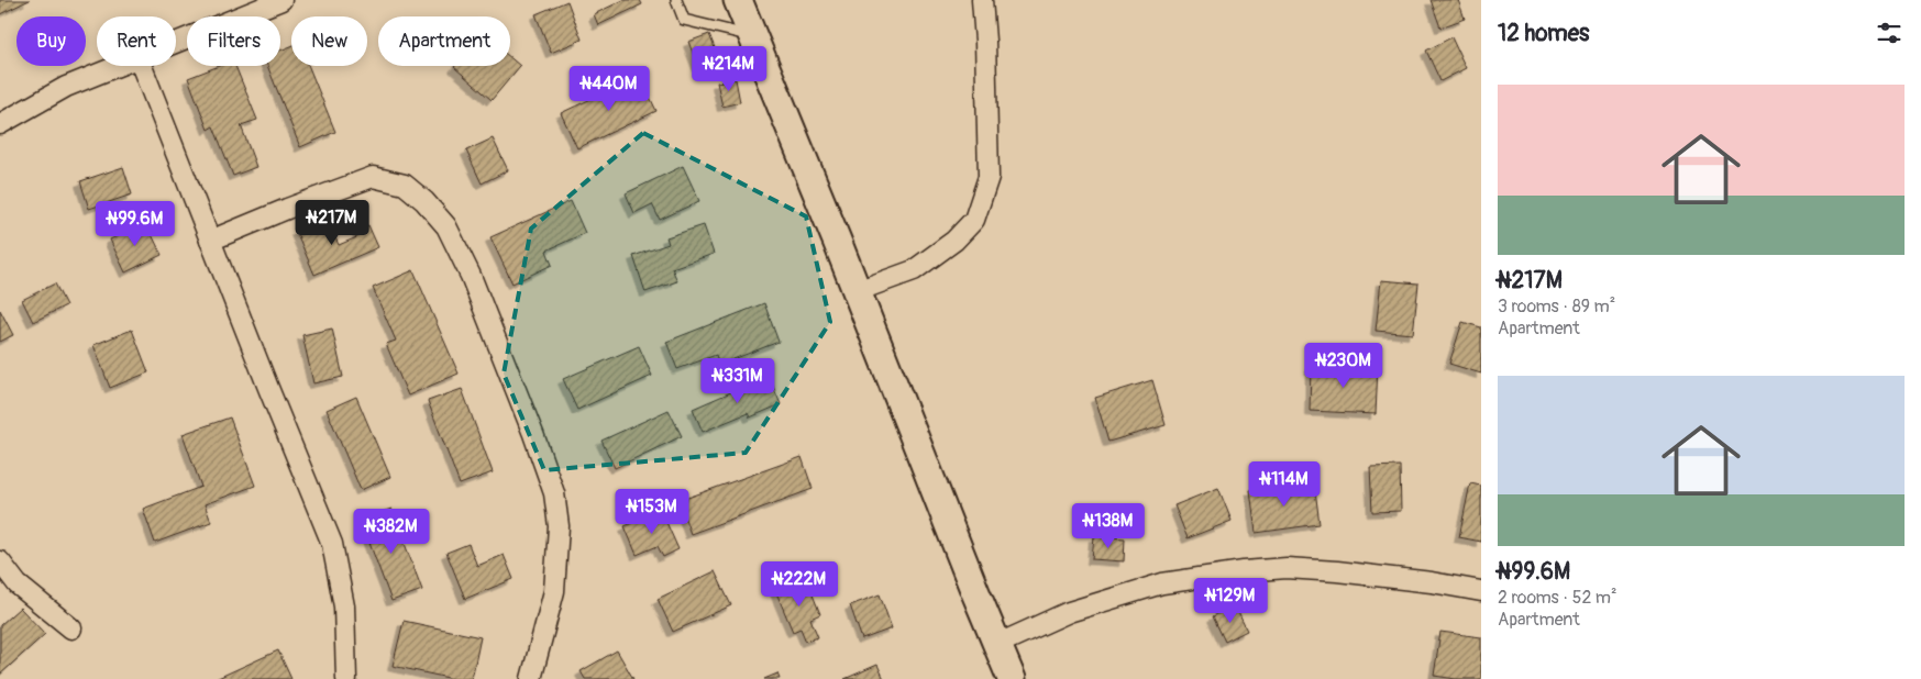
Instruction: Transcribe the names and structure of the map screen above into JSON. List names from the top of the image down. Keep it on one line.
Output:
{"page":{"heading":"12 homes","chip":["Buy","Rent","Filters","New","Apartment"],"price":["₦214M","₦440M","₦217M","₦99.6M","₦230M","₦331M","₦114M","₦153M","₦138M","₦382M","₦222M","₦129M"],"list":[{"name":"₦217M","note":"3 rooms · 89 m² · Apartment"},{"name":"₦99.6M","note":"2 rooms · 52 m² · Apartment"}]}}
